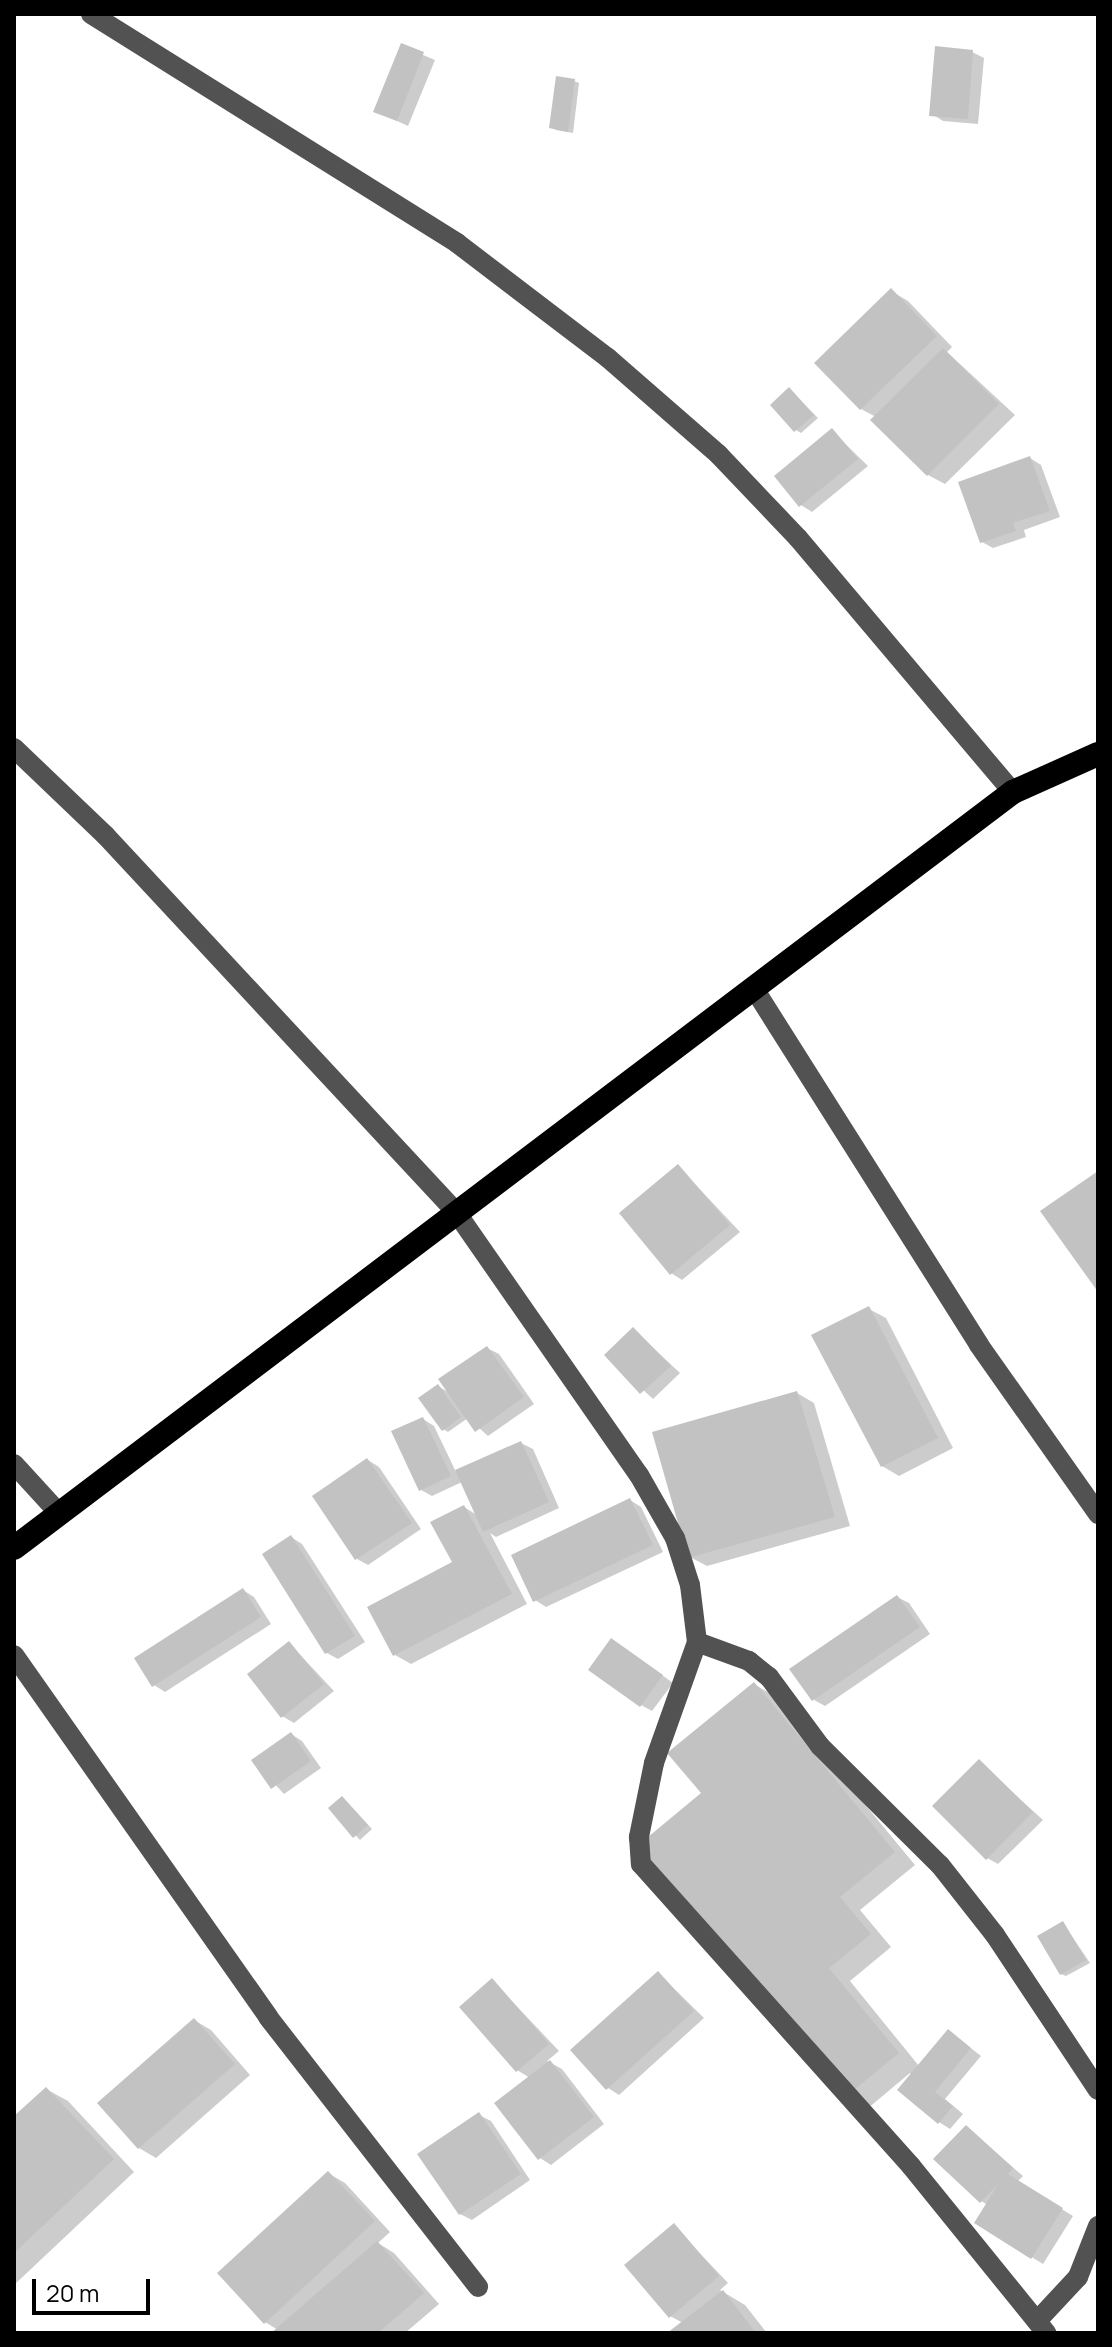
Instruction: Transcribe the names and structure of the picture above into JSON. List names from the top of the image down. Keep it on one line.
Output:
{"scale_bar":"20 m"}
